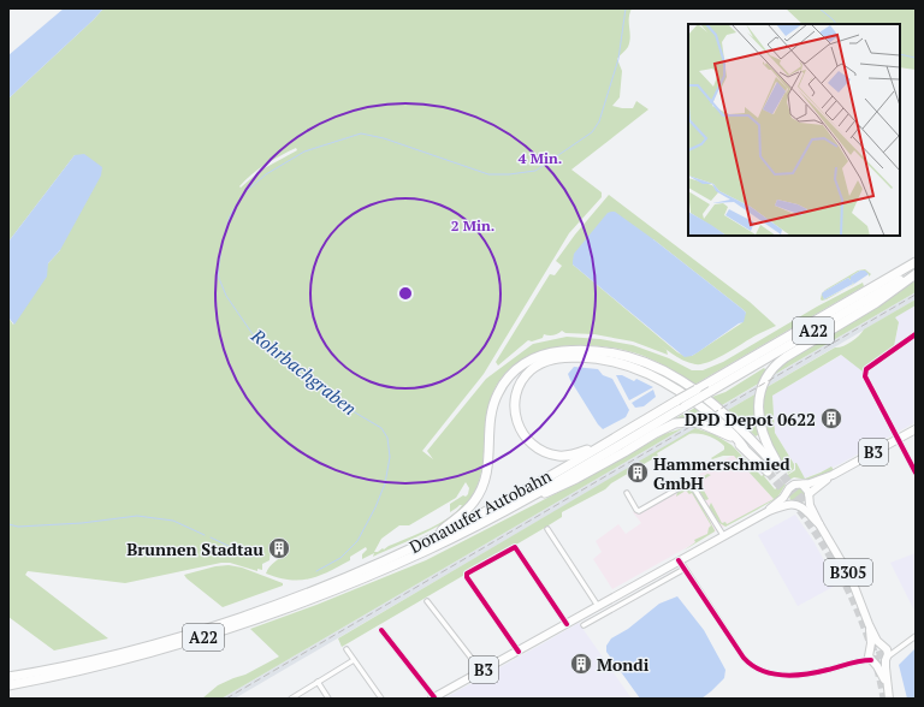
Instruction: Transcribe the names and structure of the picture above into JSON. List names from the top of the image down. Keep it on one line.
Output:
{"streets":{"highway":["A22","Donauufer Autobahn"],"main road":["B3","B305"]},"crossings":[["B3","B305"]],"water":["Rohrbachgraben"],"places":{"building":["DPD Depot 0622","Hammerschmied GmbH","Brunnen Stadtau","Mondi"]},"rings":["4 Min.","2 Min."]}
